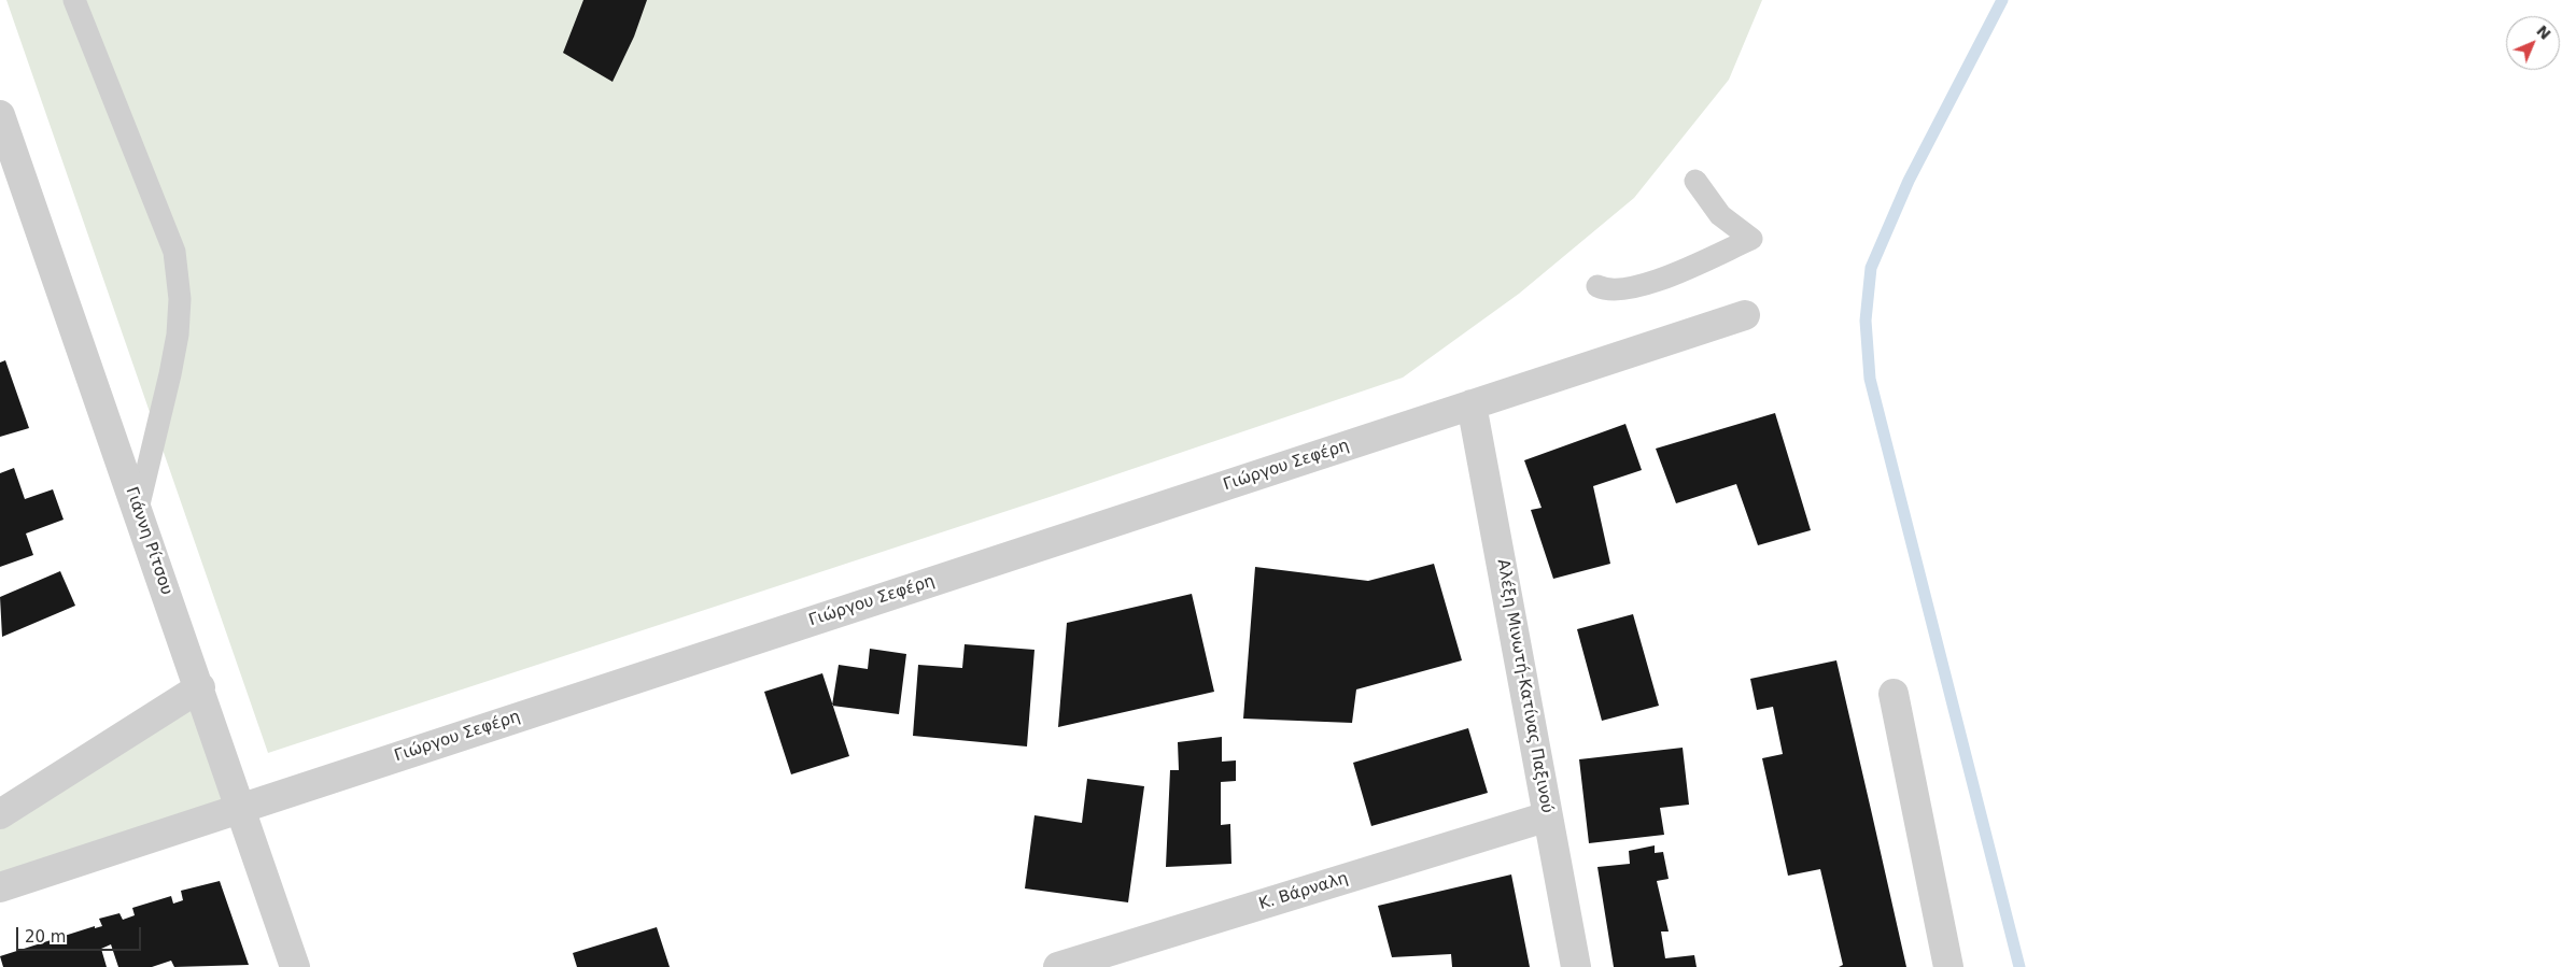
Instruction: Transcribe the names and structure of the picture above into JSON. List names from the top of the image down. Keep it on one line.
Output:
{"streets":{"street":["Γιώργου Σεφέρη","Γιάννη Ρίτσου","Αλέξη Μινωτή-Κατίνας Παξινού","Κ. Βάρναλη"]},"crossings":[["Γιώργου Σεφέρη","Γιάννη Ρίτσου"],["Γιώργου Σεφέρη","Αλέξη Μινωτή-Κατίνας Παξινού"],["Αλέξη Μινωτή-Κατίνας Παξινού","Κ. Βάρναλη"]],"scale_bar":"20 m","north":"top right"}
